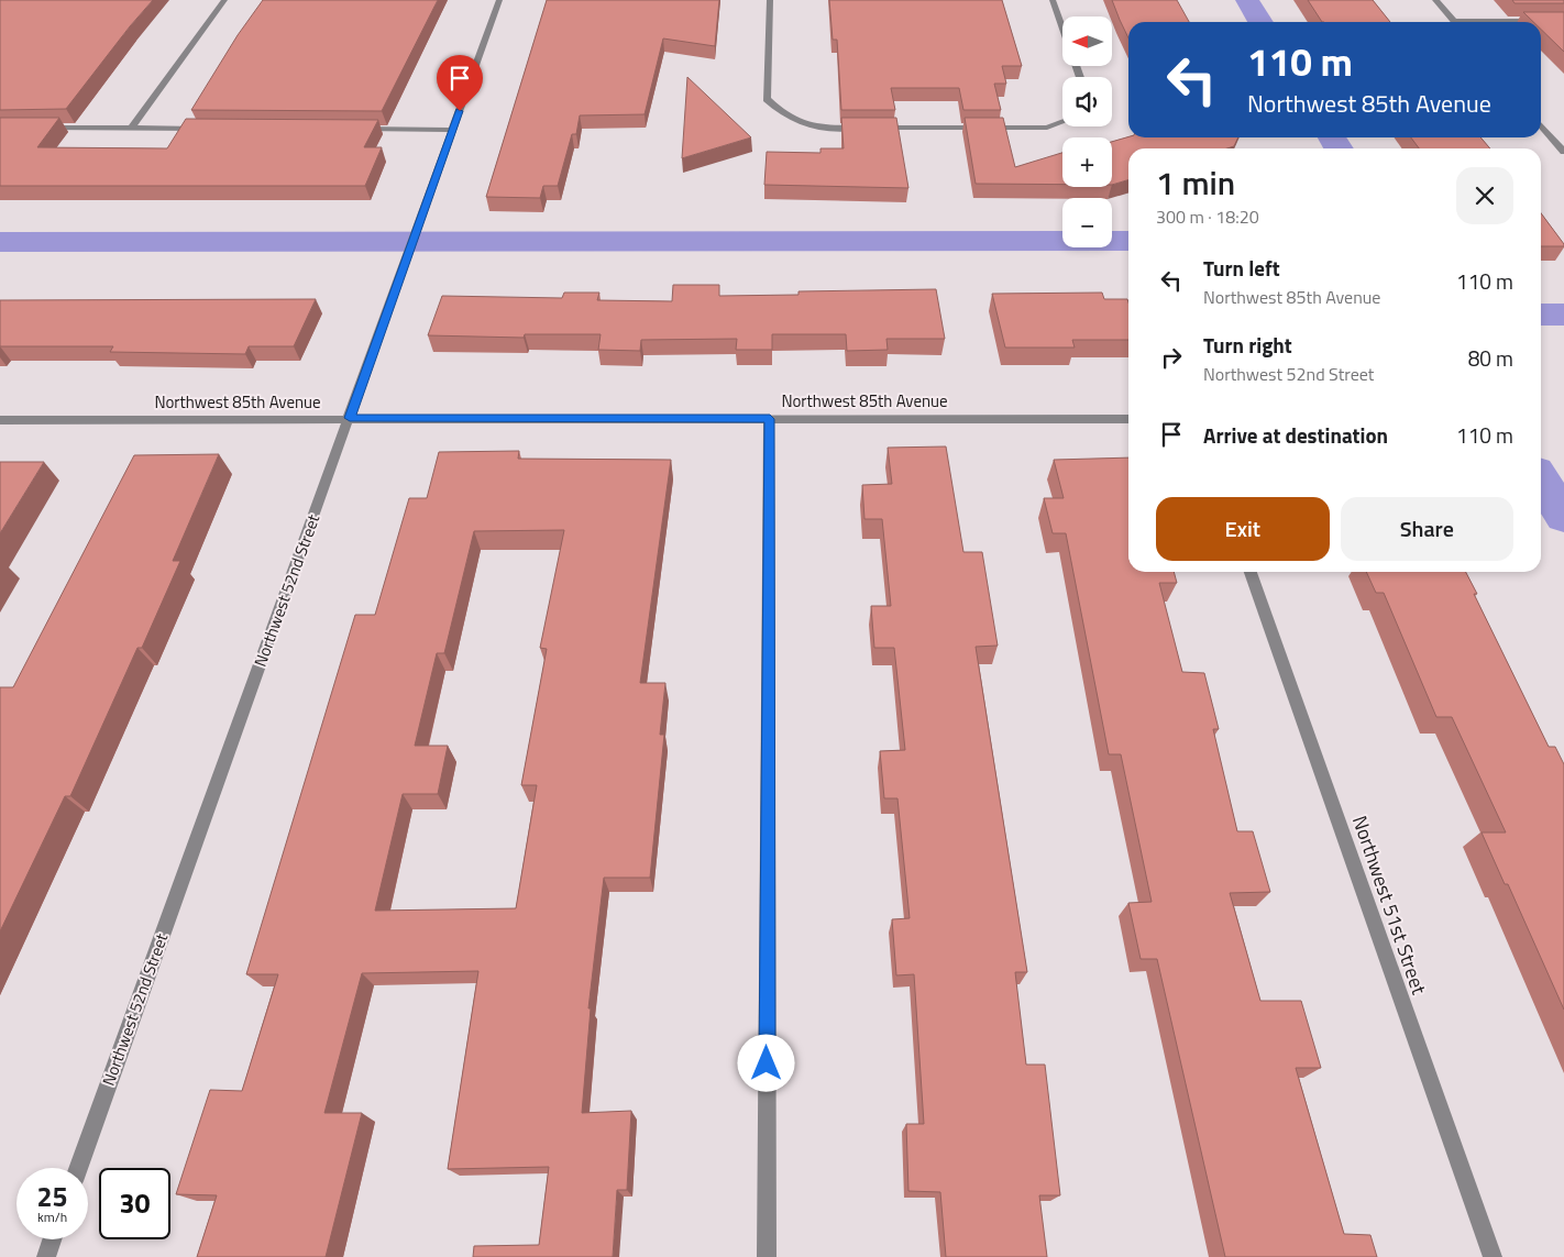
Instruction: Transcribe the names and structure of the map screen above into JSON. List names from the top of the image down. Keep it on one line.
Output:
{"streets":{"street":["Northwest 85th Avenue","Northwest 52nd Street","Northwest 51st Street"]},"crossings":[["Northwest 85th Avenue","Northwest 52nd Street"]],"north":"left","page":{"map_buttons":["+","−"],"turn":["110 m","Northwest 85th Avenue"],"heading":["1 min","300 m · 18:20"],"list":[{"name":"Turn left","note":"Northwest 85th Avenue","value":"110 m"},{"name":"Turn right","note":"Northwest 52nd Street","value":"80 m"},{"name":"Arrive at destination","value":"110 m"}],"buttons":["Exit","Share"],"speed":"25 km/h","limit":"30"}}
